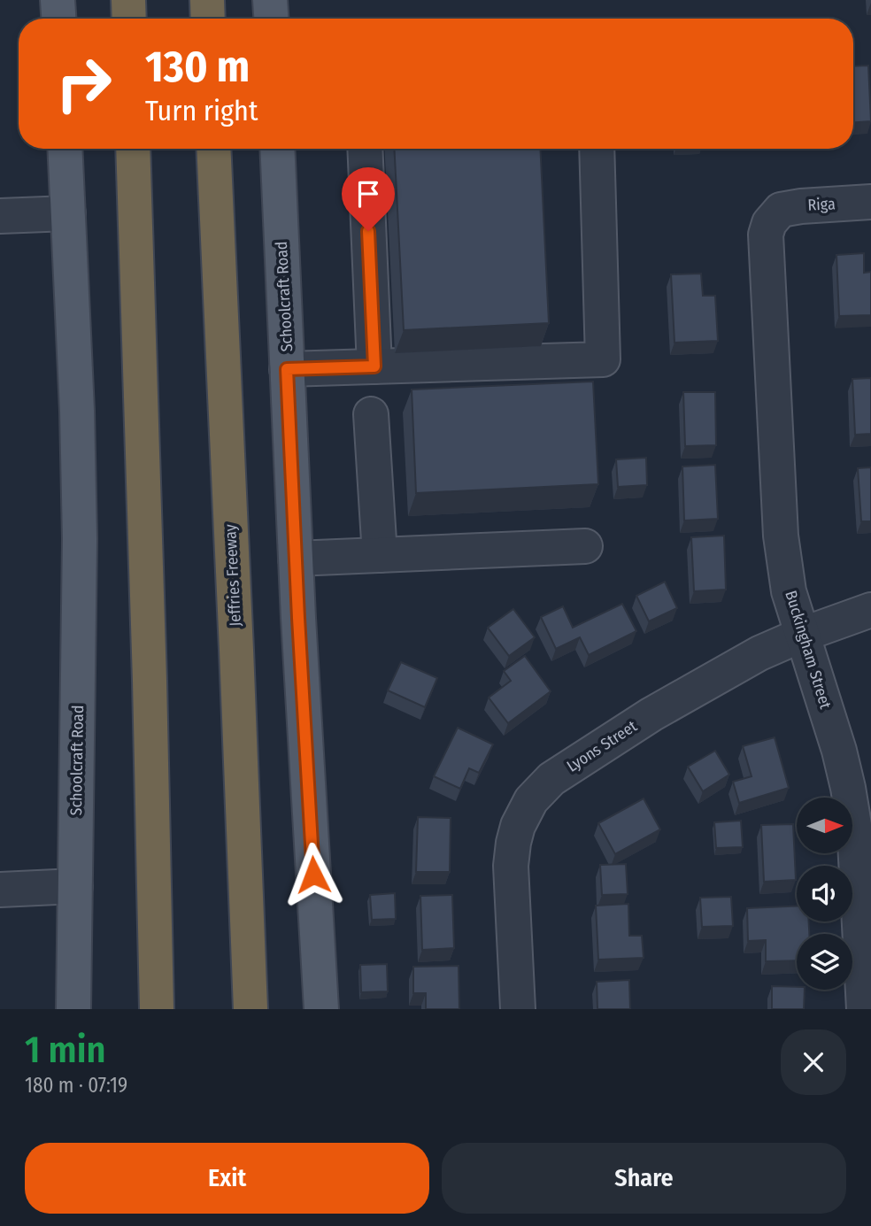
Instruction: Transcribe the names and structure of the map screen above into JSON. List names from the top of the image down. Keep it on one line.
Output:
{"streets":{"highway":["Jeffries Freeway"],"main road":["Schoolcraft Road"],"street":["Riga","Buckingham Street","Lyons Street"]},"crossings":[["Riga","Buckingham Street"],["Buckingham Street","Lyons Street"]],"north":"right","page":{"turn":["130 m","Turn right"],"heading":["1 min","180 m · 07:19"],"buttons":["Exit","Share"]}}
